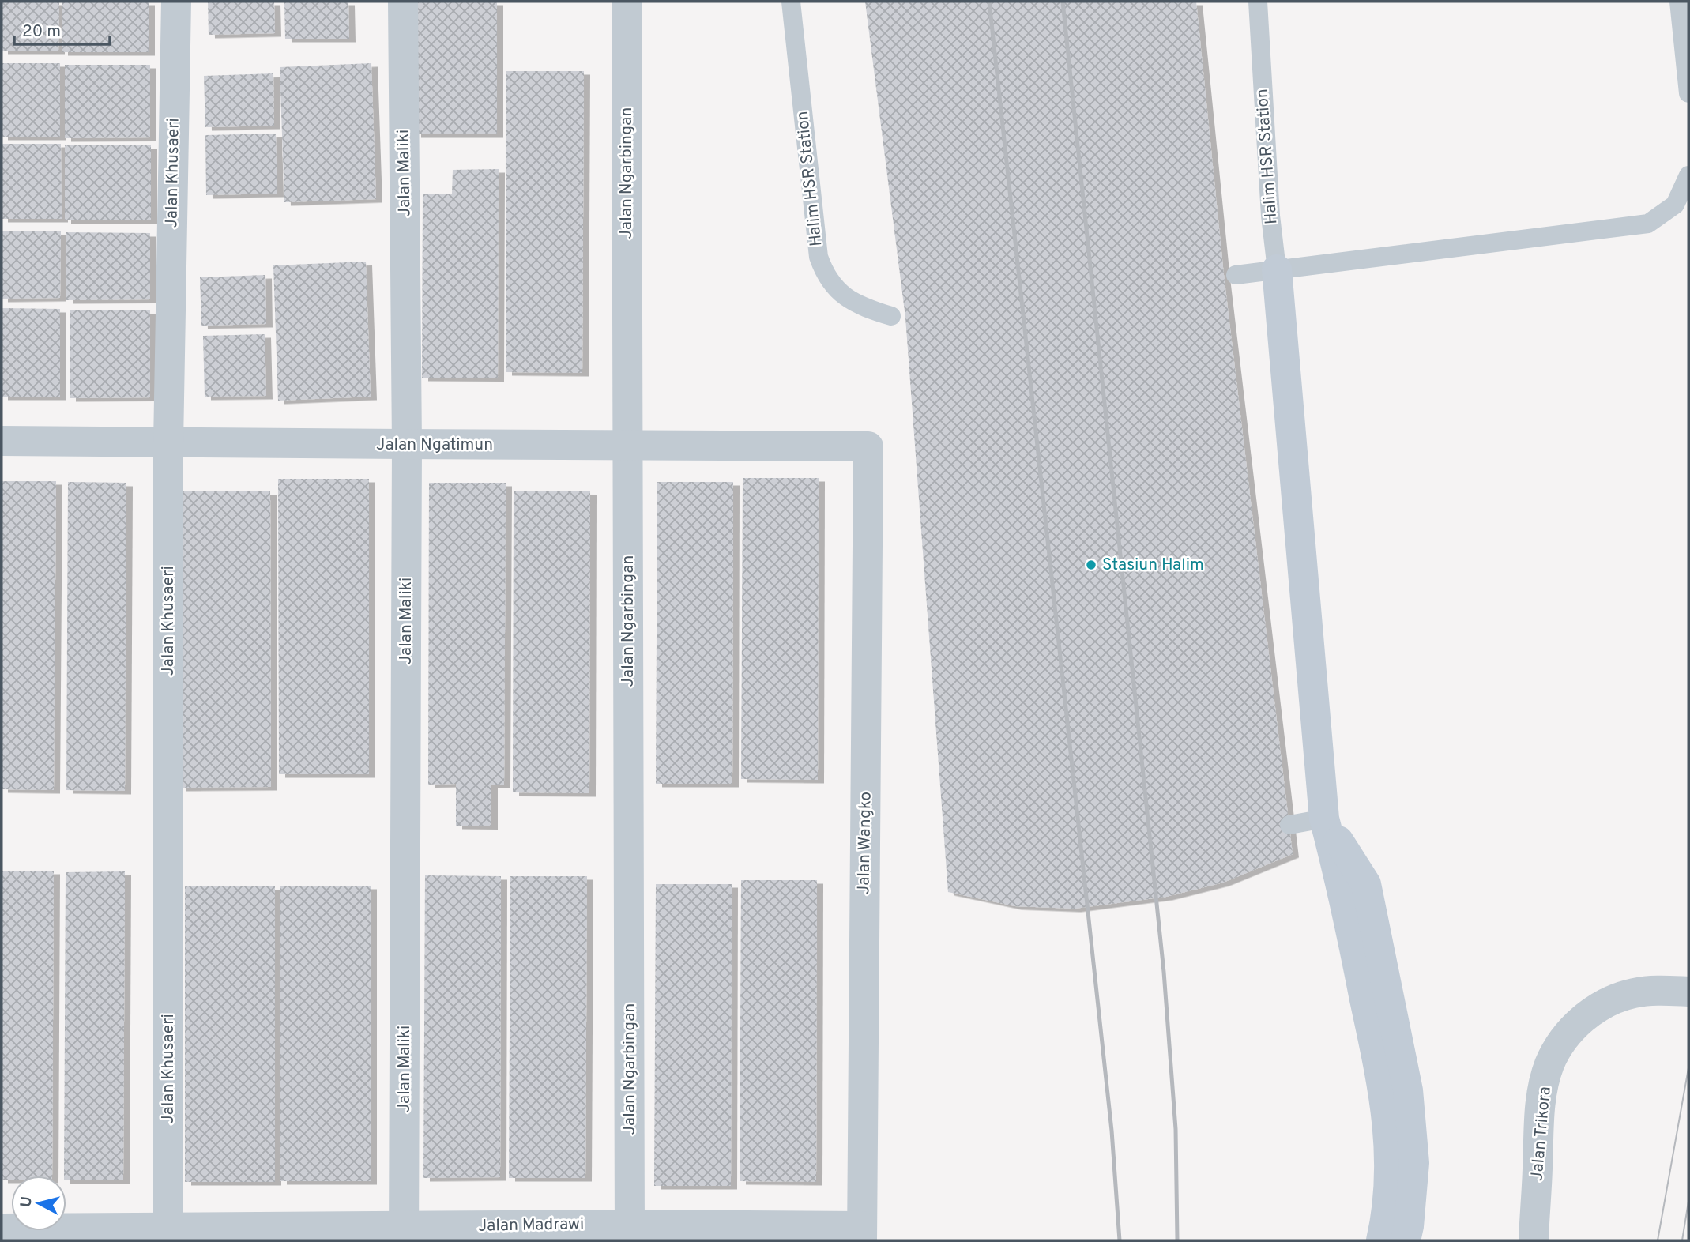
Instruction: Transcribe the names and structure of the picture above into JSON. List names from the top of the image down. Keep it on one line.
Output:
{"streets":{"street":["Jalan Khusaeri","Jalan Maliki","Jalan Ngarbingan","Jalan Ngatimun","Jalan Wangko","Jalan Trikora","Jalan Madrawi"],"lane":["Halim HSR Station"]},"crossings":[["Jalan Khusaeri","Jalan Ngatimun"],["Jalan Khusaeri","Jalan Madrawi"],["Jalan Maliki","Jalan Ngatimun"],["Jalan Maliki","Jalan Madrawi"],["Jalan Ngarbingan","Jalan Ngatimun"],["Jalan Ngarbingan","Jalan Madrawi"],["Jalan Ngatimun","Jalan Wangko"],["Jalan Wangko","Jalan Madrawi"]],"places":["Stasiun Halim"],"scale_bar":"20 m","north":"left"}
